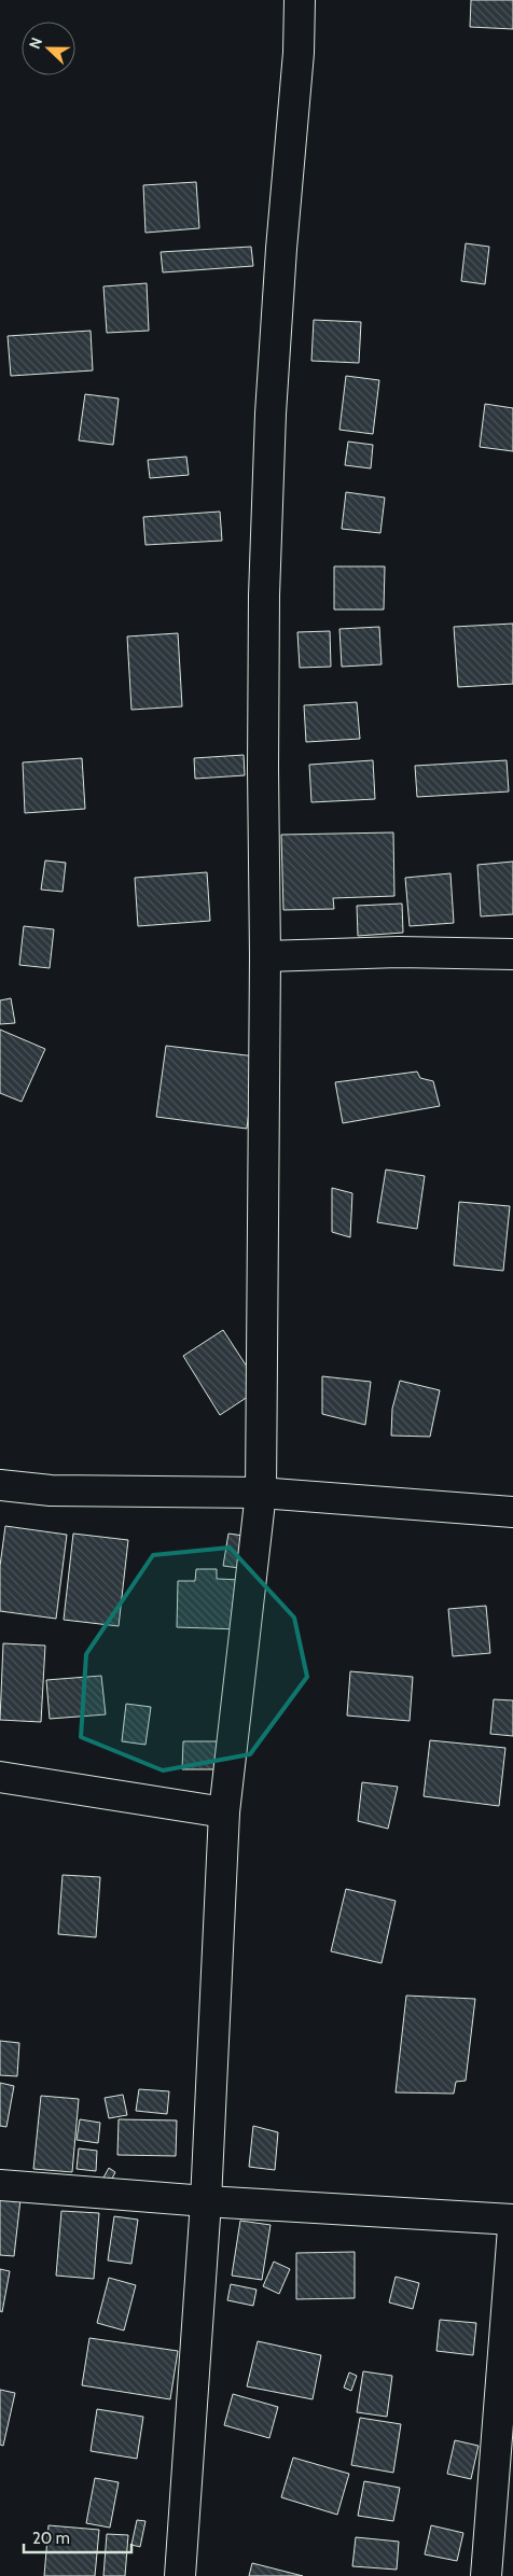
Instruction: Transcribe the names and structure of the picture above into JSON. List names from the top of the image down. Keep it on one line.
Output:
{"scale_bar":"20 m","north":"left"}
